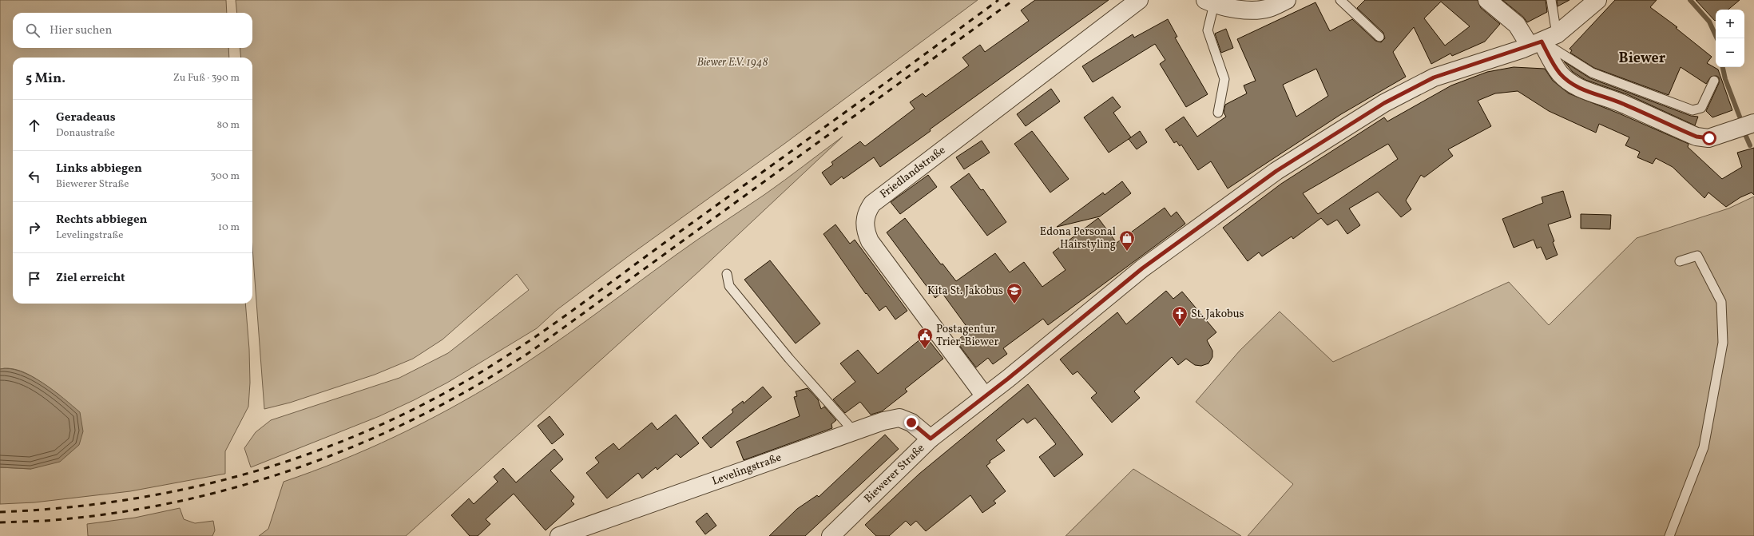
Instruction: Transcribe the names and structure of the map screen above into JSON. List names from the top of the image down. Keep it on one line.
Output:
{"streets":{"street":["Friedlandstraße","Levelingstraße","Biewerer Straße"]},"crossings":[["Friedlandstraße","Biewerer Straße"],["Levelingstraße","Biewerer Straße"]],"districts":["Biewer"],"parks":["Biewer E.V. 1948"],"places":{"shop":["Edona Personal Hairstyling"],"school or university":["Kita St. Jakobus"],"church":["St. Jakobus"],"public building":["Postagentur Trier-Biewer"]},"page":{"map_buttons":["+","−"],"search":"Hier suchen","heading":["5 Min.","Zu Fuß · 390 m"],"list":[["Geradeaus","Donaustraße","80 m"],["Links abbiegen","Biewerer Straße","300 m"],["Rechts abbiegen","Levelingstraße","10 m"],"Ziel erreicht"]}}
